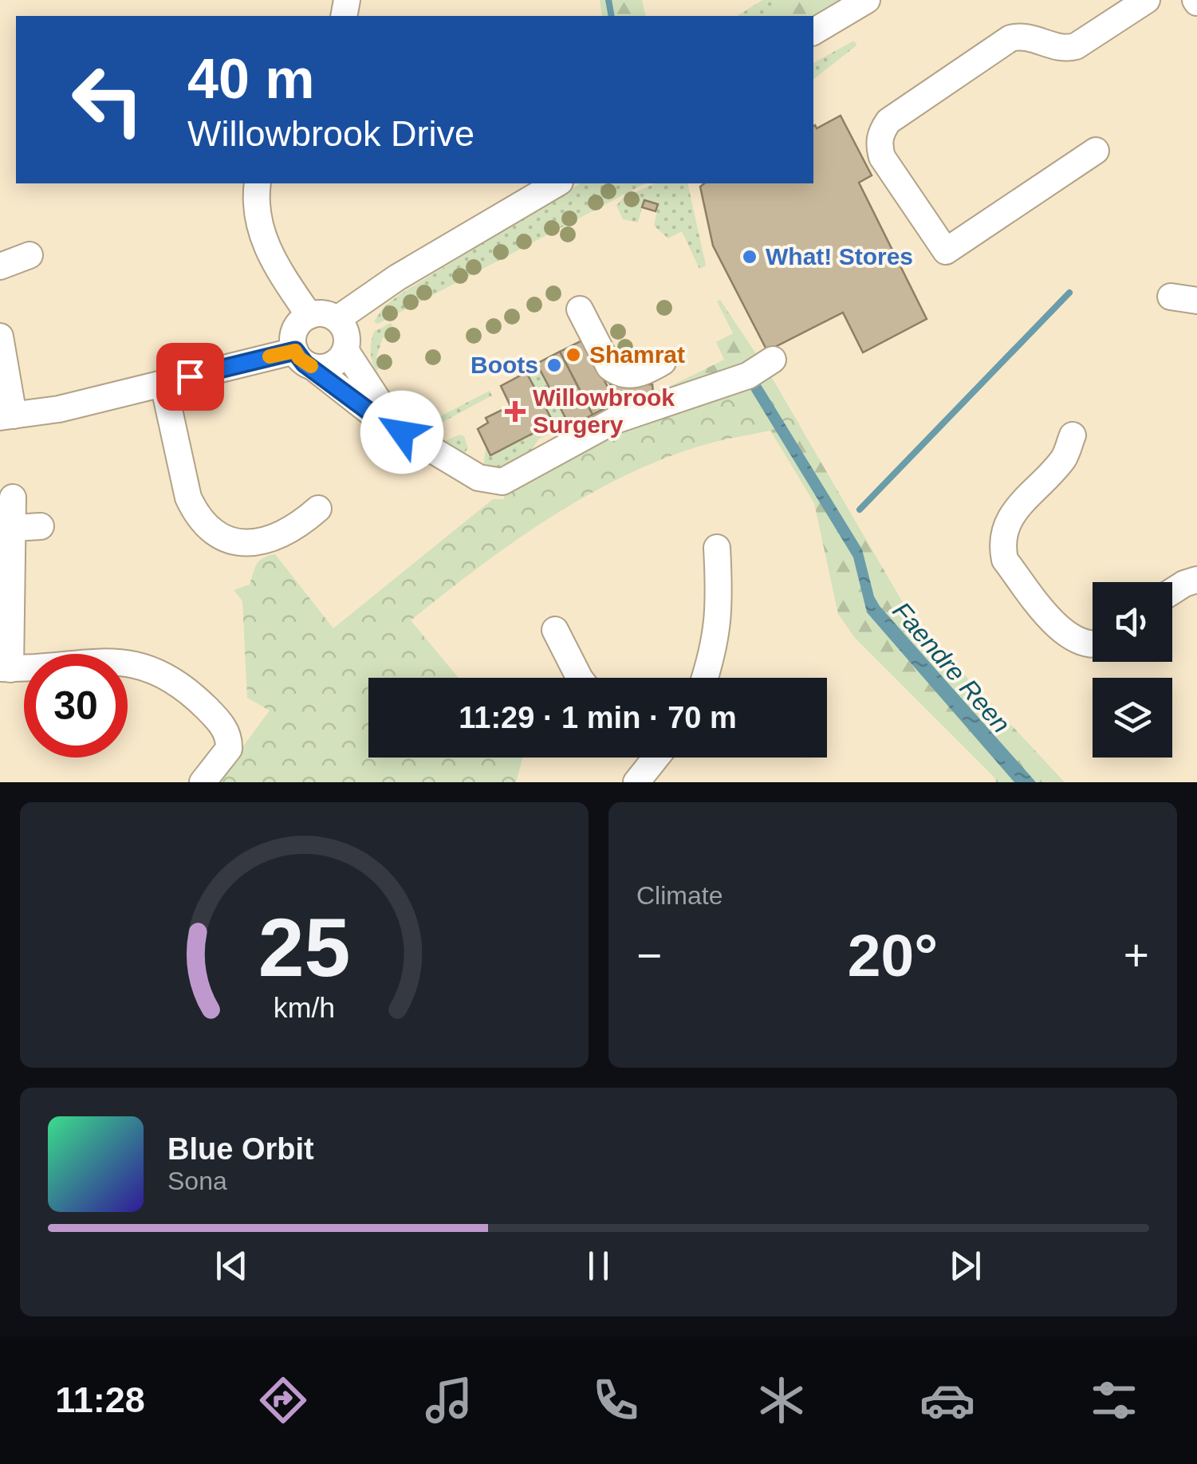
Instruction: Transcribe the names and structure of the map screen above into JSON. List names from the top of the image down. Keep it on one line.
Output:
{"water":["Faendre Reen"],"places":{"other":["What! Stores","Shamrat","Boots"],"health":["Willowbrook Surgery"]},"page":{"turn":["40 m","Willowbrook Drive"],"limit":"30","trip":"11:29 · 1 min · 70 m","tile":"Climate","heat":["−","20°","+"],"song":["Blue Orbit","Sona"],"tabs":"11:28","gauge":["25","km/h"]}}
